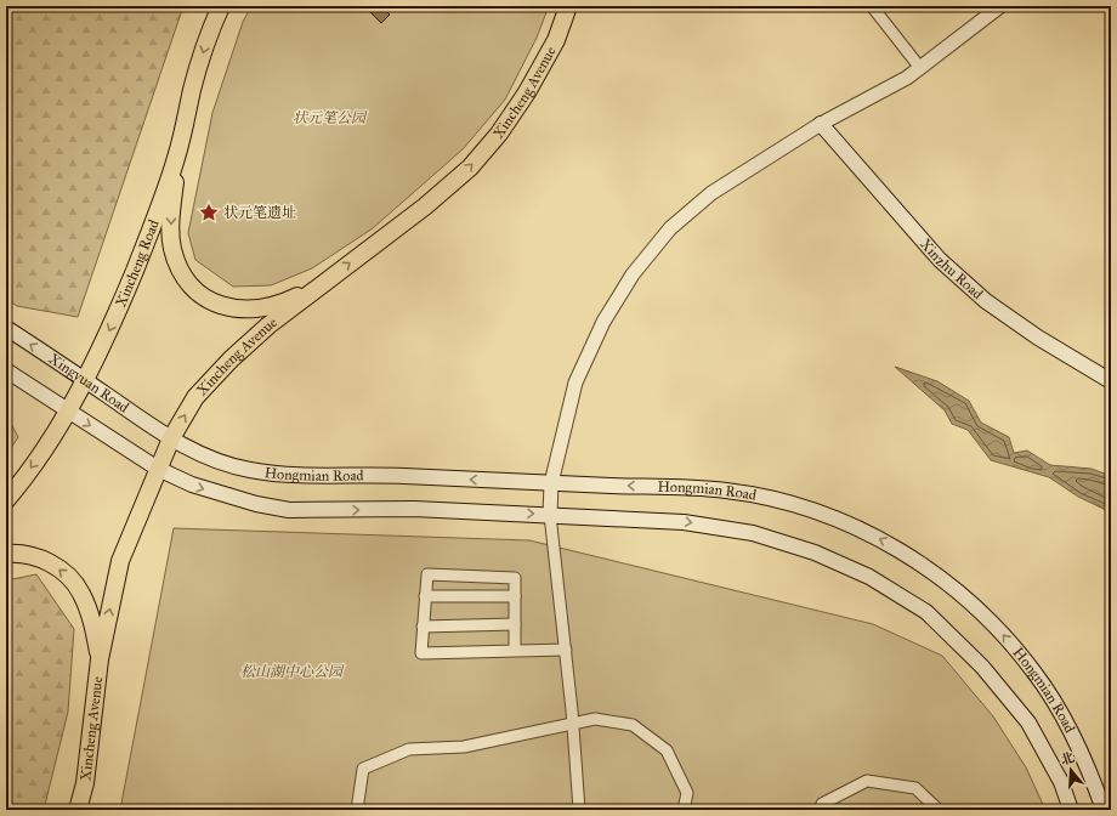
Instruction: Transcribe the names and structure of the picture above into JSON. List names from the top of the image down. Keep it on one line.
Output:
{"streets":{"main road":["Xincheng Avenue","Xincheng Road","Xinzhu Road","Xingyuan Road","Hongmian Road"]},"crossings":[["Xincheng Avenue","Xingyuan Road"],["Xincheng Avenue","Hongmian Road"],["Xincheng Road","Xingyuan Road"],["Xingyuan Road","Hongmian Road"]],"one_way":["Xincheng Avenue","Xincheng Road"],"parks":["状元笔公园","松山湖中心公园"],"places":{"place":["状元笔遗址"]},"north":"top"}
